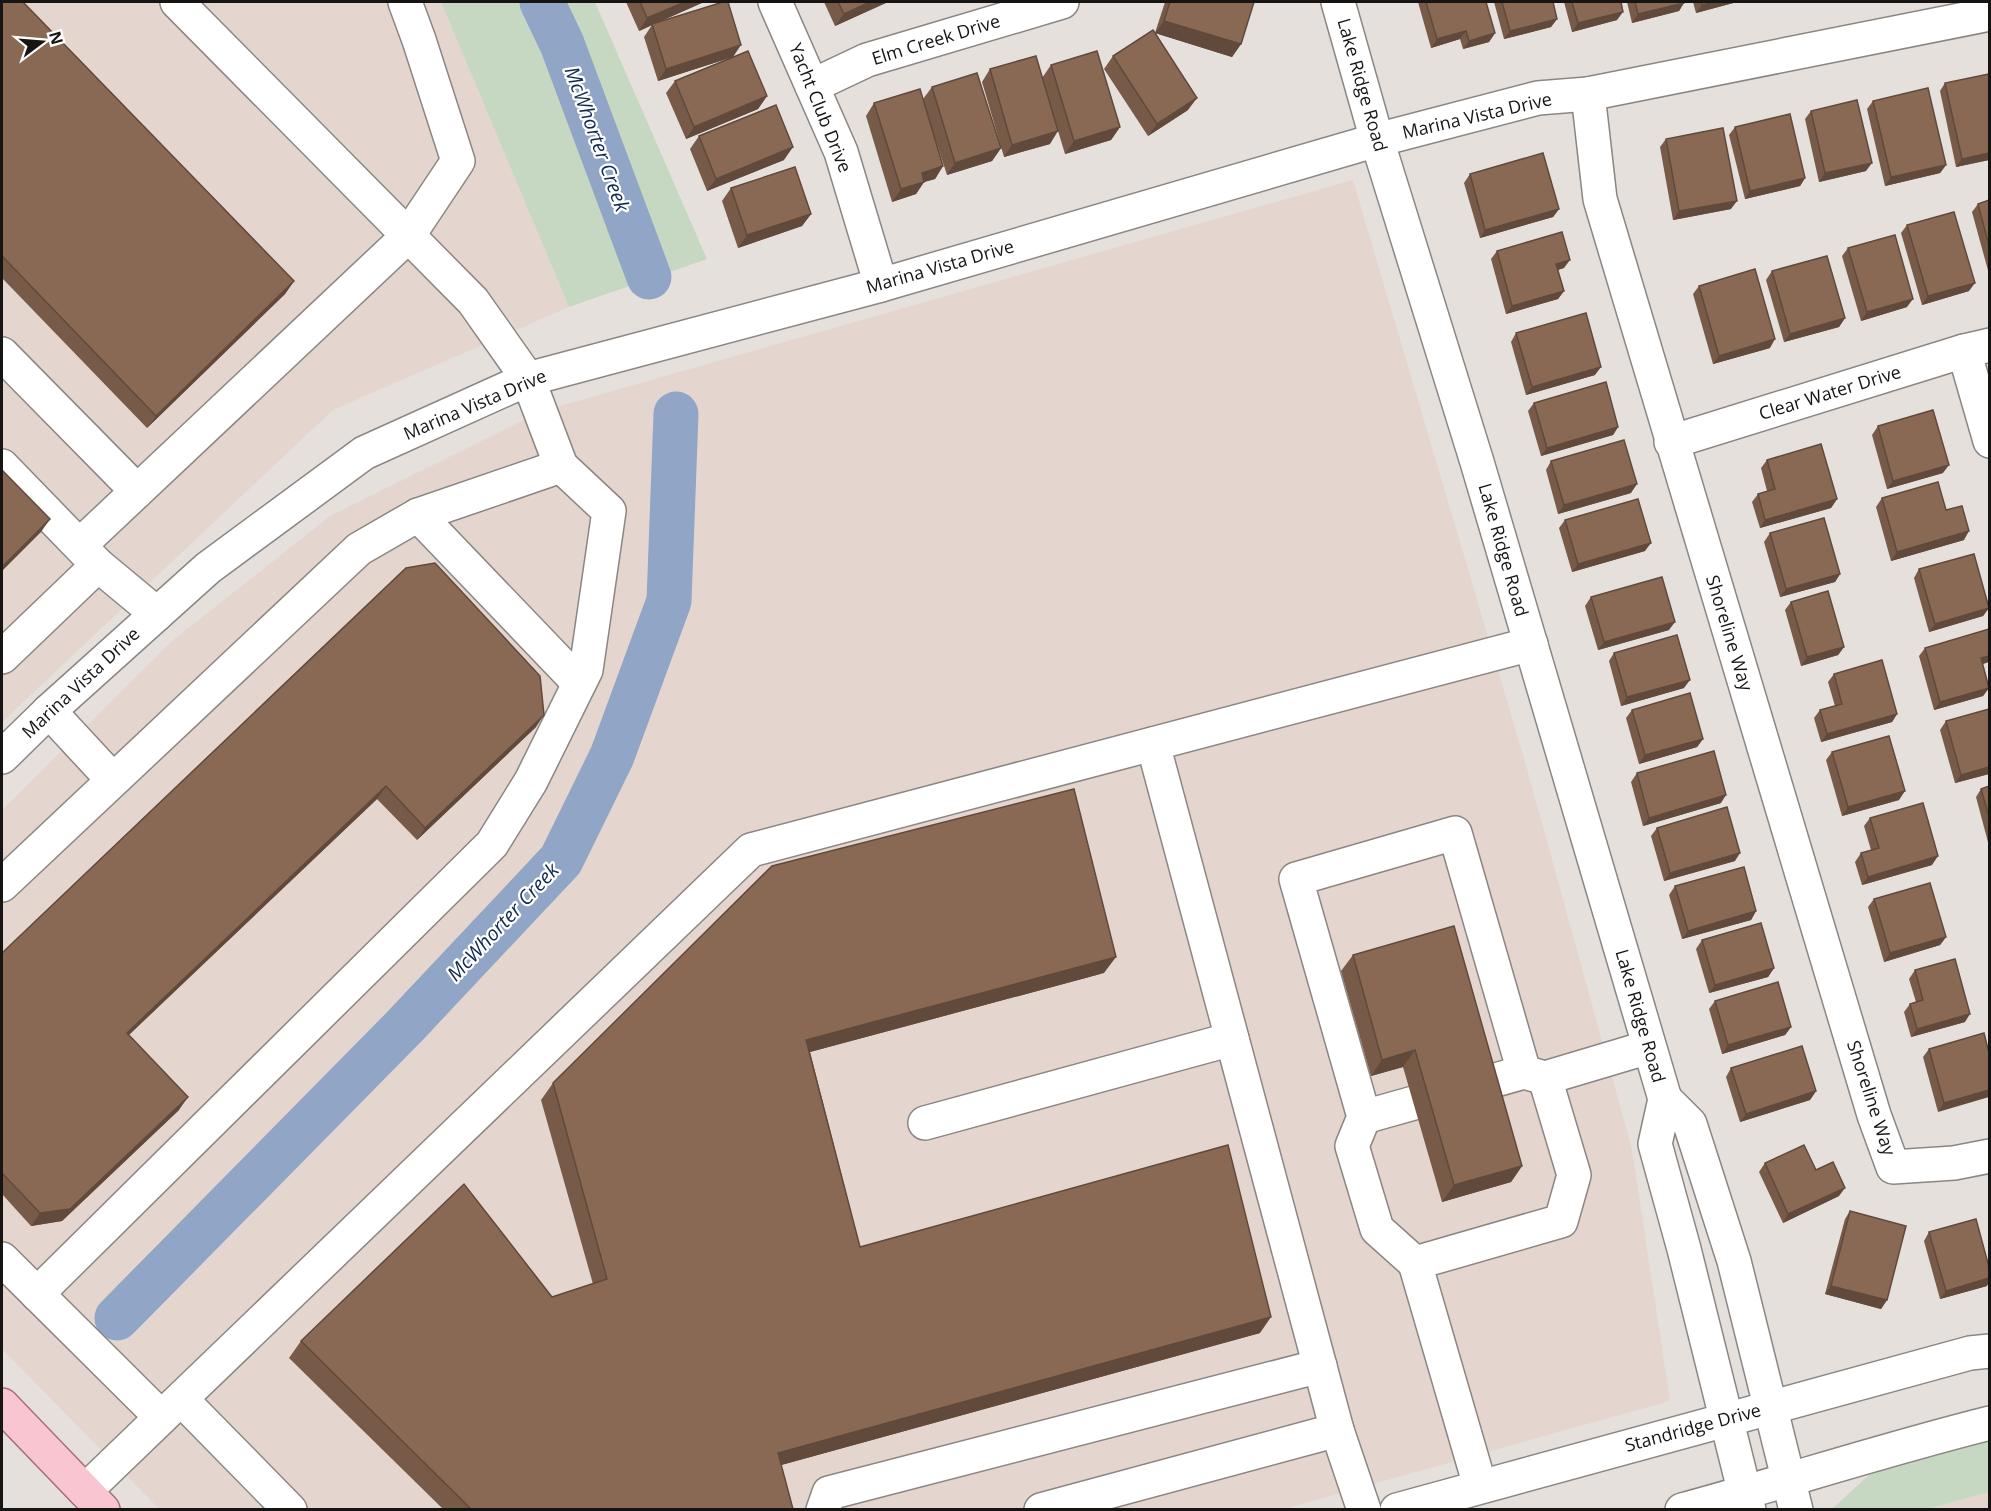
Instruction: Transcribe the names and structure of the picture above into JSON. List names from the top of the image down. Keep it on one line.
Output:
{"streets":{"street":["Elm Creek Drive","Lake Ridge Road","Yacht Club Drive","Marina Vista Drive","Clear Water Drive","Shoreline Way","Standridge Drive"]},"crossings":[["Elm Creek Drive","Yacht Club Drive"],["Lake Ridge Road","Marina Vista Drive"],["Lake Ridge Road","Standridge Drive"],["Yacht Club Drive","Marina Vista Drive"],["Marina Vista Drive","Shoreline Way"],["Clear Water Drive","Shoreline Way"]],"water":["McWhorter Creek"],"north":"right"}
